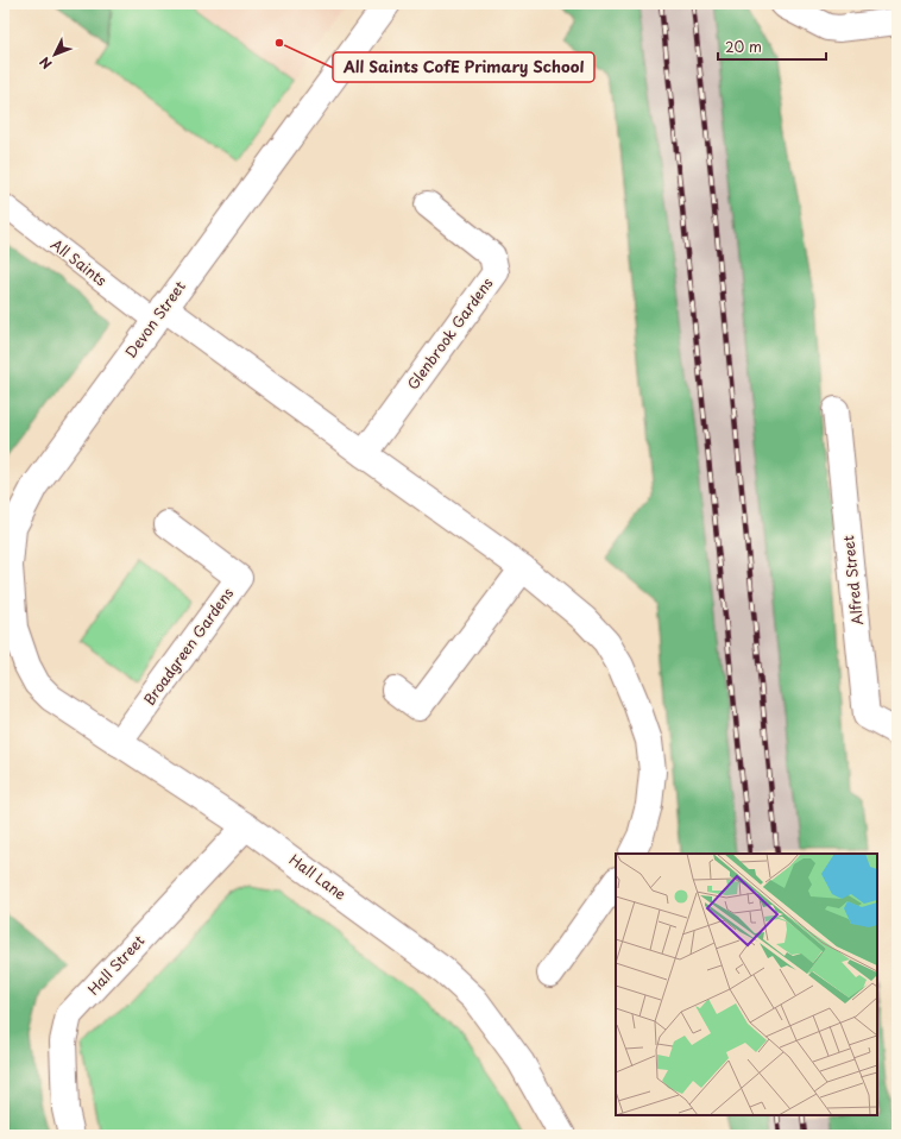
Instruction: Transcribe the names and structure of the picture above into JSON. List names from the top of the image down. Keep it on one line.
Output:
{"streets":{"street":["Devon Street","Glenbrook Gardens","Alfred Street","Broadgreen Gardens","Hall Lane","Hall Street"],"lane":["All Saints"]},"crossings":[["All Saints","Devon Street"],["Devon Street","Hall Lane"],["Broadgreen Gardens","Hall Lane"],["Hall Lane","Hall Street"]],"places":["All Saints CofE Primary School"],"scale_bar":"20 m","north":"bottom left"}
